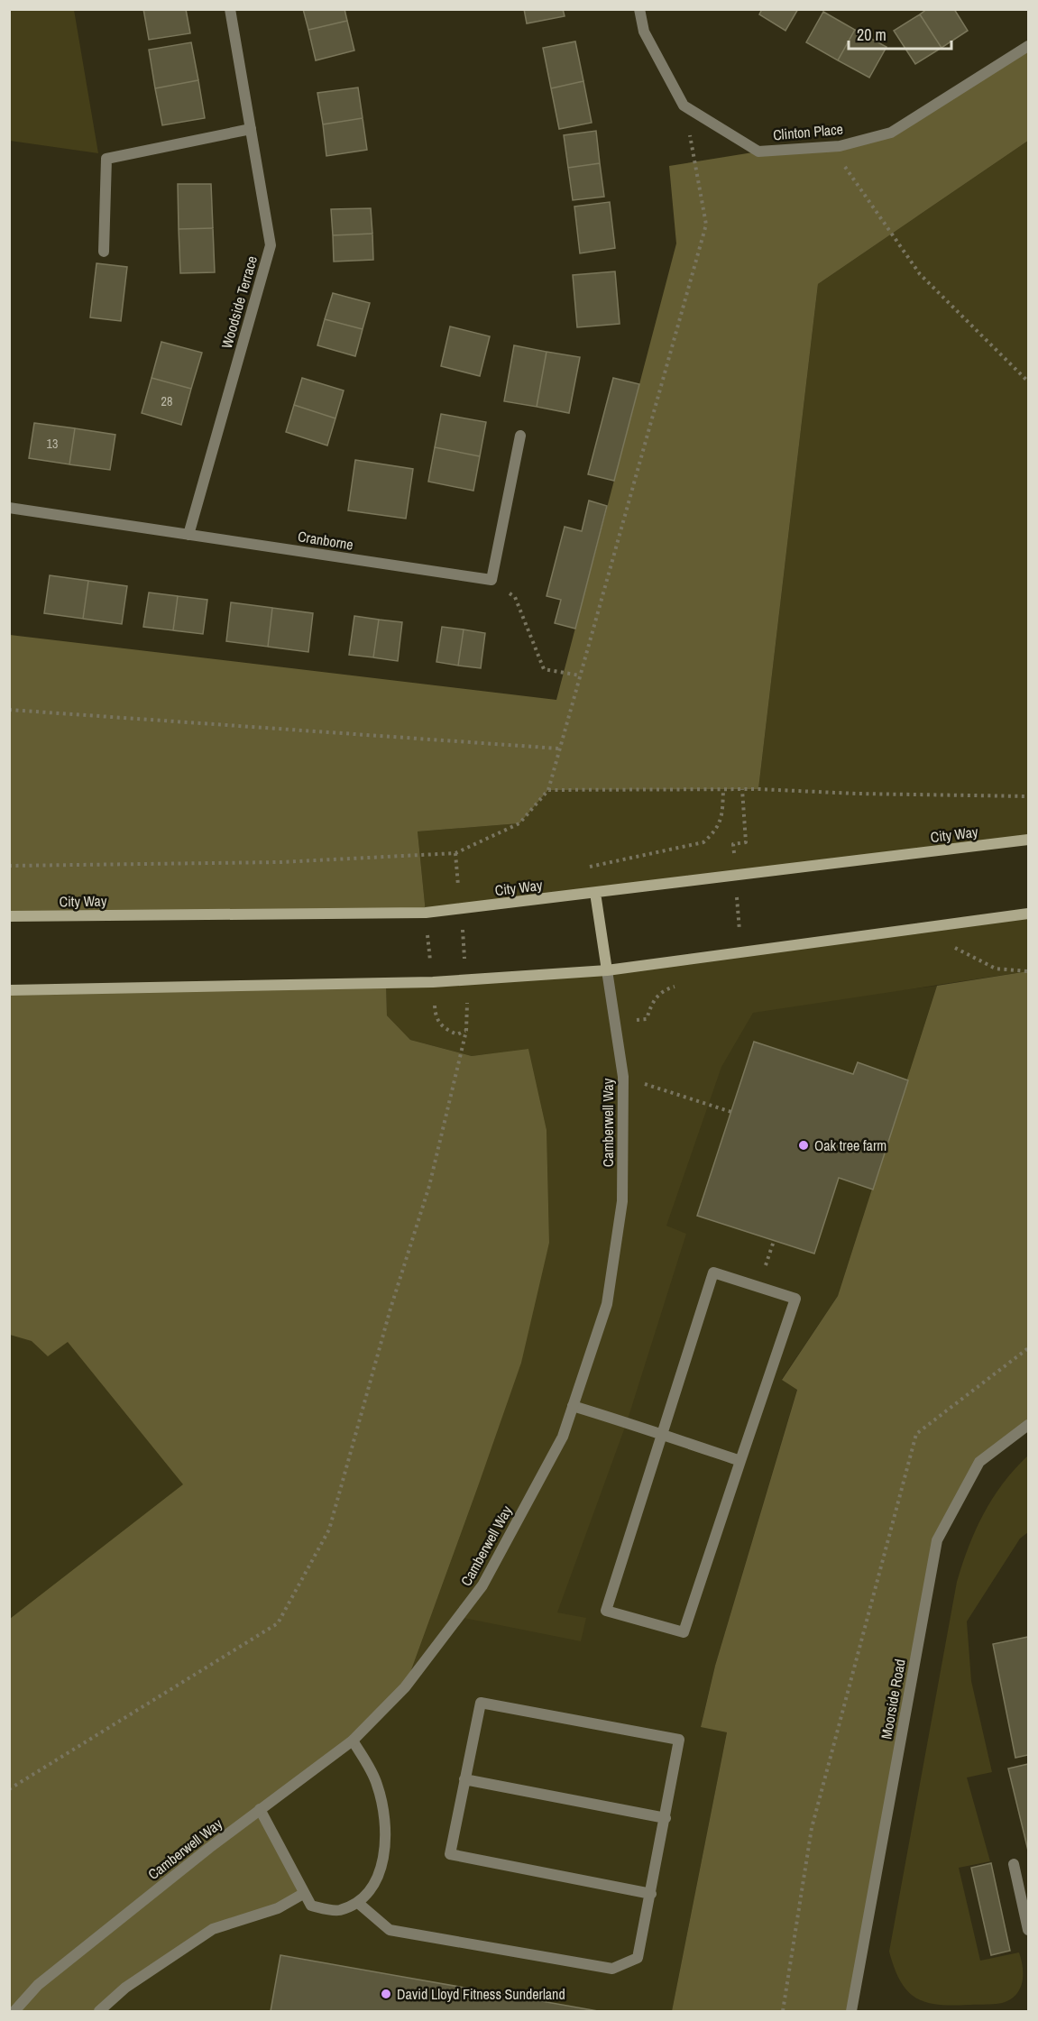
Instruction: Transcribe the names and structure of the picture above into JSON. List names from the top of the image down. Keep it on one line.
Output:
{"streets":{"main road":["City Way"],"street":["Clinton Place","Woodside Terrace","Cranborne","Camberwell Way","Moorside Road"]},"crossings":[["Woodside Terrace","Cranborne"]],"places":["Oak tree farm","David Lloyd Fitness Sunderland"],"house_numbers":["28","13"],"scale_bar":"20 m"}
